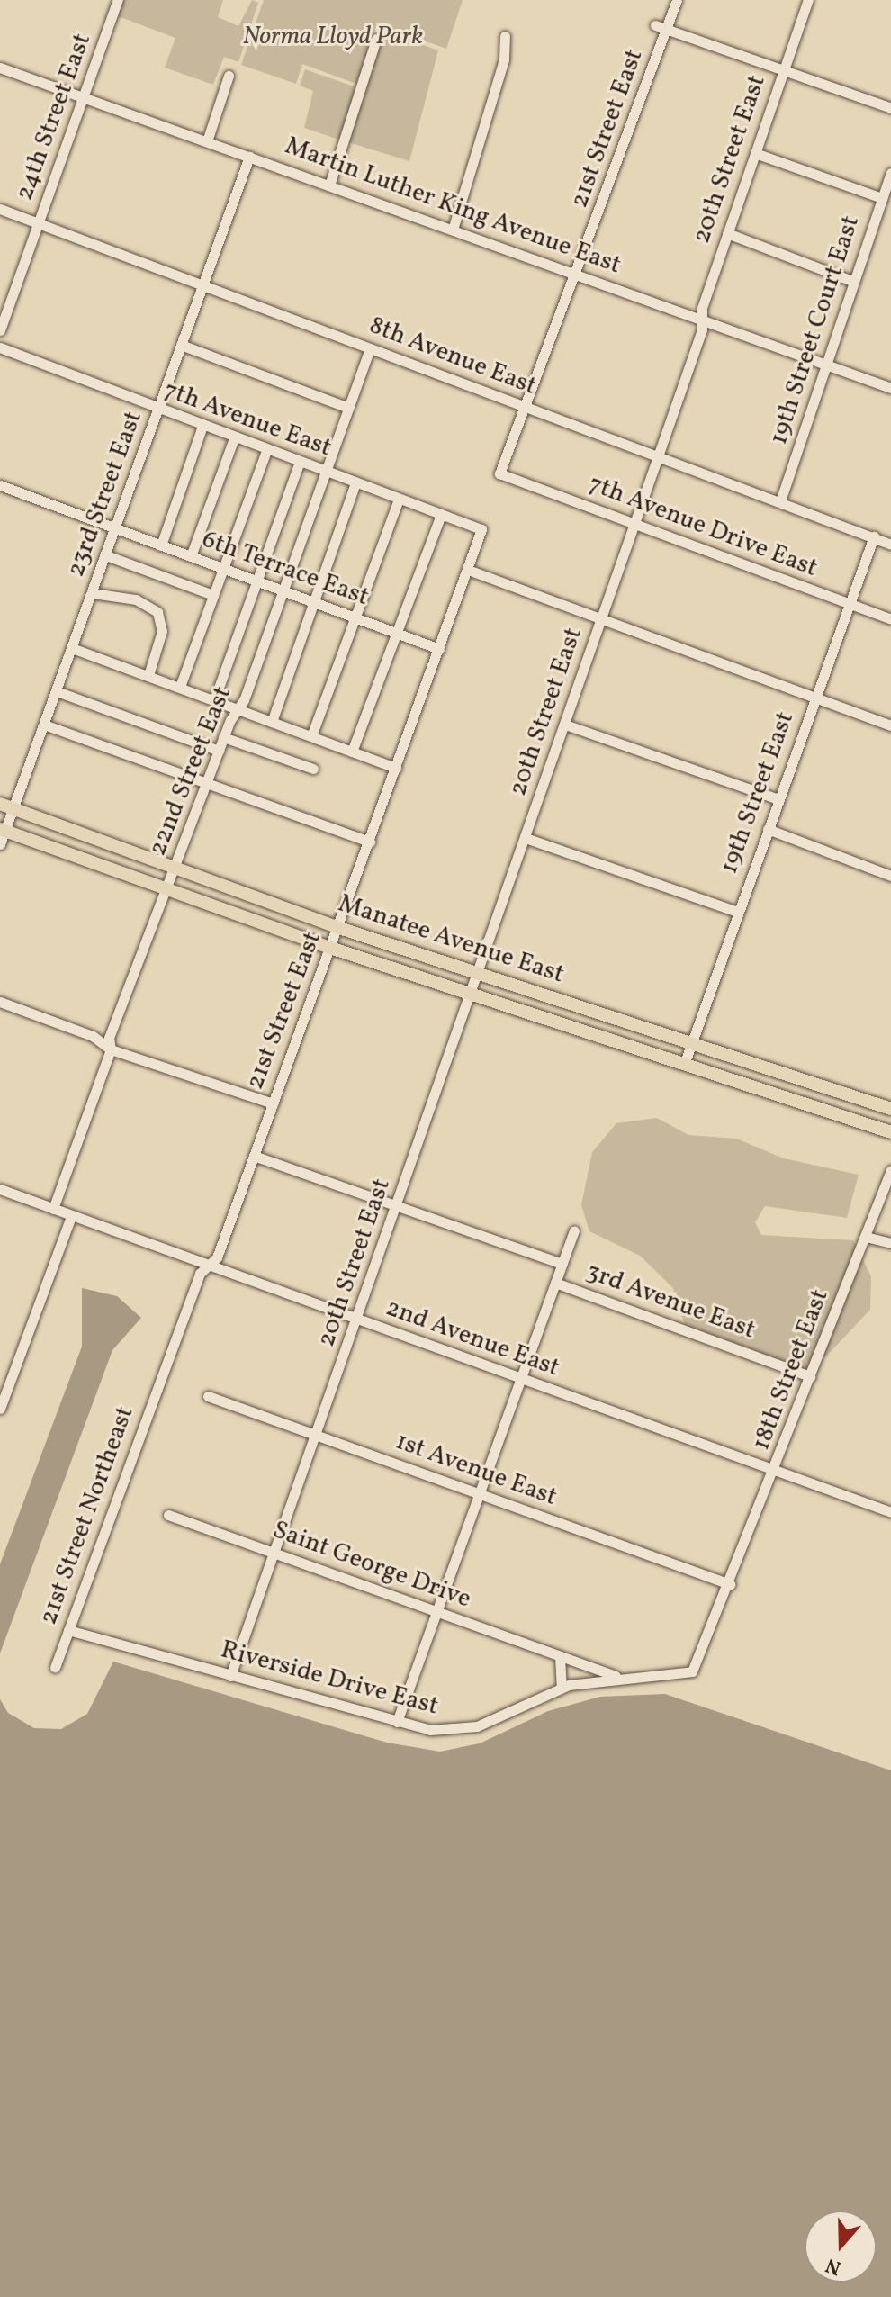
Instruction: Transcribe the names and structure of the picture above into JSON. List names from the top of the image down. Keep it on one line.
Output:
{"streets":{"main road":["Manatee Avenue East"],"street":["24th Street East","21st Street East","20th Street East","Martin Luther King Avenue East","19th Street Court East","8th Avenue East","7th Avenue East","23rd Street East","7th Avenue Drive East","6th Terrace East","22nd Street East","19th Street East","3rd Avenue East","2nd Avenue East","18th Street East","1st Avenue East","21st Street Northeast","Saint George Drive","Riverside Drive East"]},"crossings":[["24th Street East","Martin Luther King Avenue East"],["24th Street East","8th Avenue East"],["21st Street East","Martin Luther King Avenue East"],["21st Street East","8th Avenue East"],["21st Street East","7th Avenue East"],["21st Street East","7th Avenue Drive East"],["21st Street East","6th Terrace East"],["21st Street East","Manatee Avenue East"],["21st Street East","3rd Avenue East"],["21st Street East","2nd Avenue East"],["21st Street East","21st Street Northeast"],["20th Street East","Martin Luther King Avenue East"],["20th Street East","8th Avenue East"],["20th Street East","7th Avenue Drive East"],["20th Street East","Manatee Avenue East"],["20th Street East","3rd Avenue East"],["20th Street East","2nd Avenue East"],["20th Street East","1st Avenue East"],["20th Street East","Saint George Drive"],["20th Street East","Riverside Drive East"],["Martin Luther King Avenue East","19th Street Court East"],["Martin Luther King Avenue East","23rd Street East"],["19th Street Court East","8th Avenue East"],["8th Avenue East","23rd Street East"],["8th Avenue East","22nd Street East"],["8th Avenue East","19th Street East"],["7th Avenue East","23rd Street East"],["7th Avenue East","22nd Street East"],["23rd Street East","6th Terrace East"],["23rd Street East","Manatee Avenue East"],["7th Avenue Drive East","19th Street East"],["6th Terrace East","22nd Street East"],["22nd Street East","Manatee Avenue East"],["22nd Street East","2nd Avenue East"],["19th Street East","Manatee Avenue East"],["3rd Avenue East","18th Street East"],["2nd Avenue East","18th Street East"],["18th Street East","1st Avenue East"],["18th Street East","Saint George Drive"],["18th Street East","Riverside Drive East"],["21st Street Northeast","Riverside Drive East"],["Saint George Drive","Riverside Drive East"]],"parks":["Norma Lloyd Park"],"north":"bottom"}
